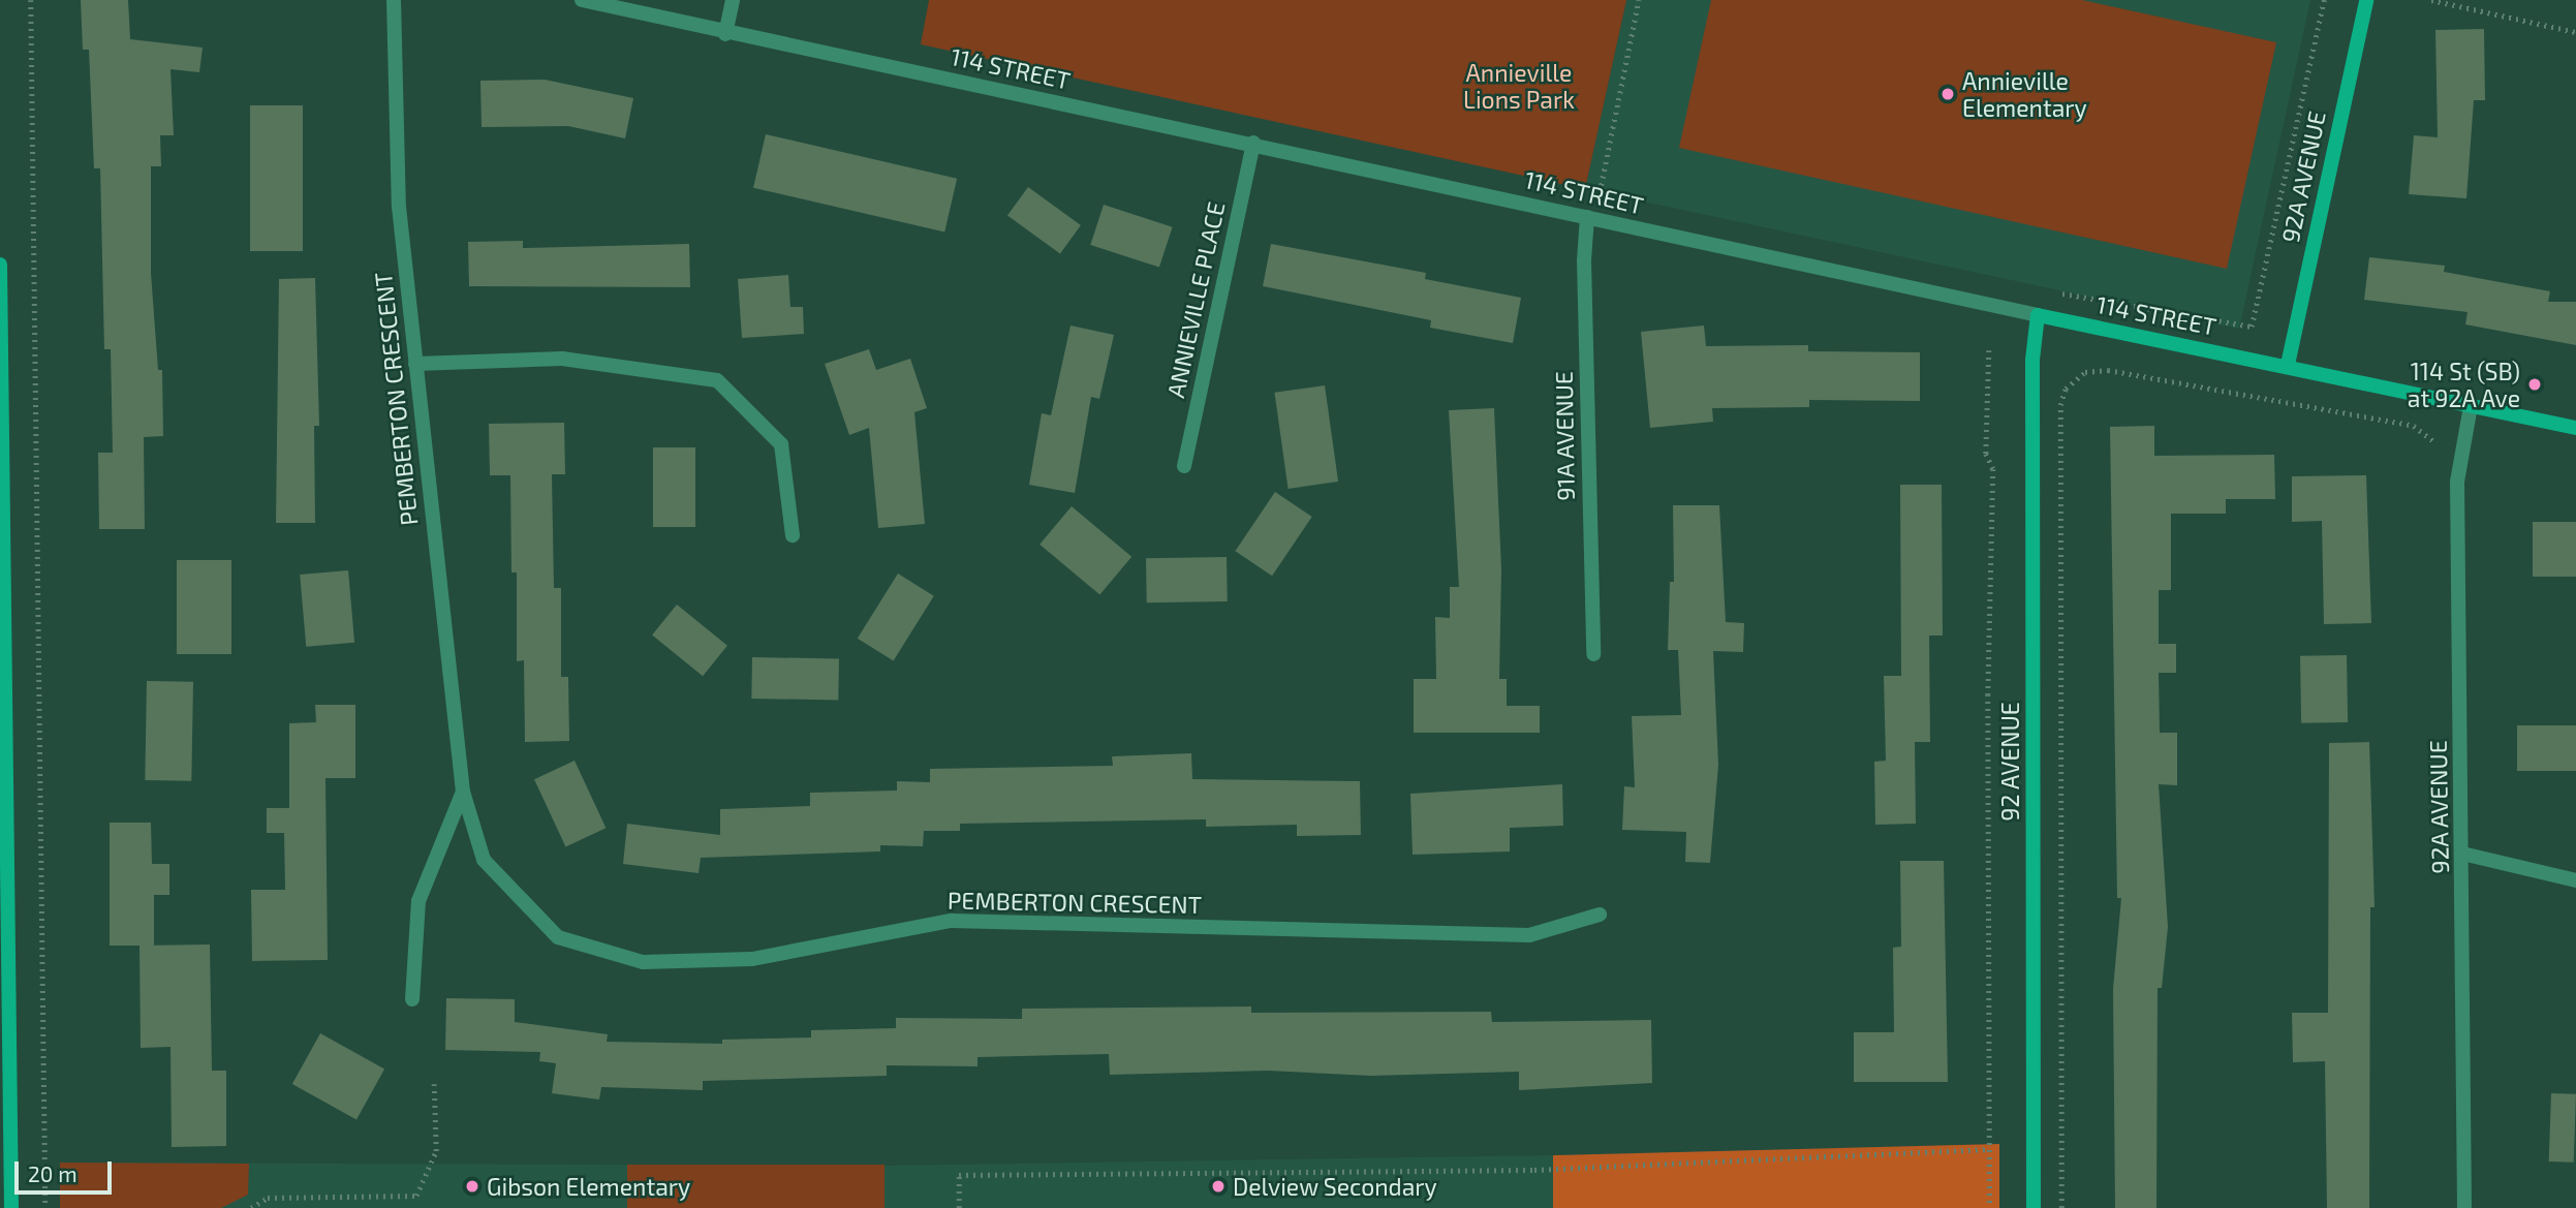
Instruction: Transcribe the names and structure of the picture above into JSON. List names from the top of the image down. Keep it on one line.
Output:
{"streets":{"street":["114 STREET","92A AVENUE","ANNIEVILLE PLACE","PEMBERTON CRESCENT","91A AVENUE","92 AVENUE"]},"crossings":[["114 STREET","92A AVENUE"],["114 STREET","ANNIEVILLE PLACE"],["114 STREET","91A AVENUE"],["114 STREET","92 AVENUE"]],"parks":["Annieville Lions Park"],"places":["Annieville Elementary","114 St (SB) at 92A Ave","Gibson Elementary","Delview Secondary"],"scale_bar":"20 m"}
